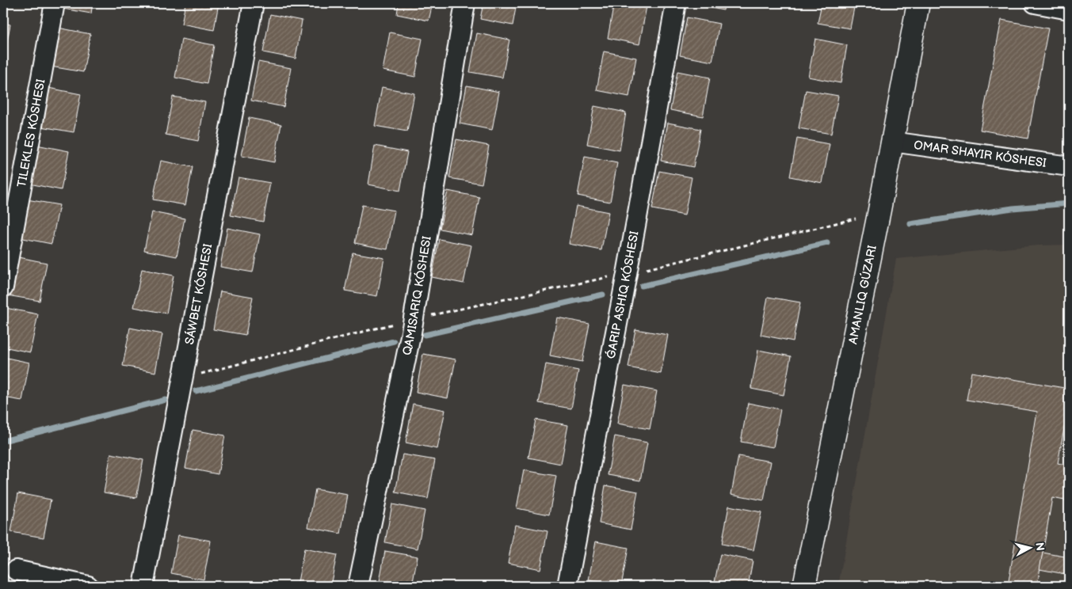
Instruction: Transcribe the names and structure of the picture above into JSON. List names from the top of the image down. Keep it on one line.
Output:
{"streets":{"street":["TILEKLES KÓSHESI","SÁWBET KÓSHESI"]},"north":"right"}
